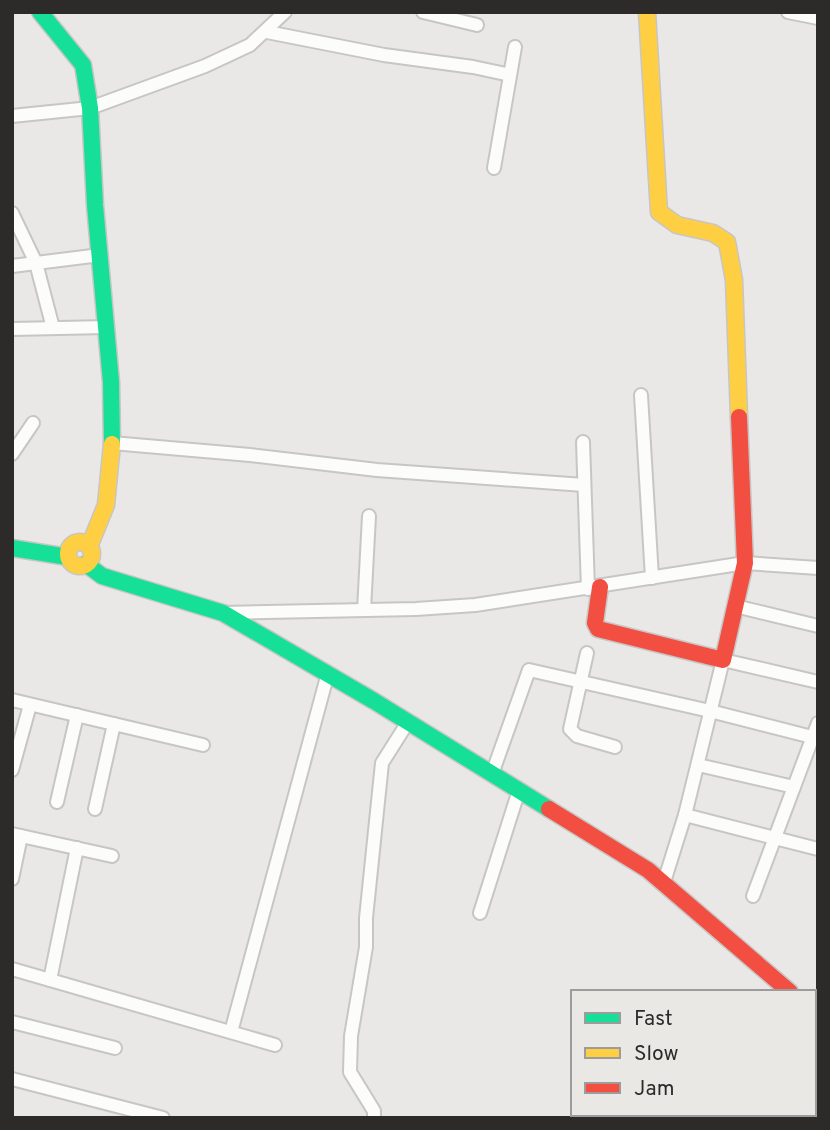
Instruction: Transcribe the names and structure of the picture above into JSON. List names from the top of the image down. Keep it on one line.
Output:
{"legend":["Fast","Slow","Jam"]}
